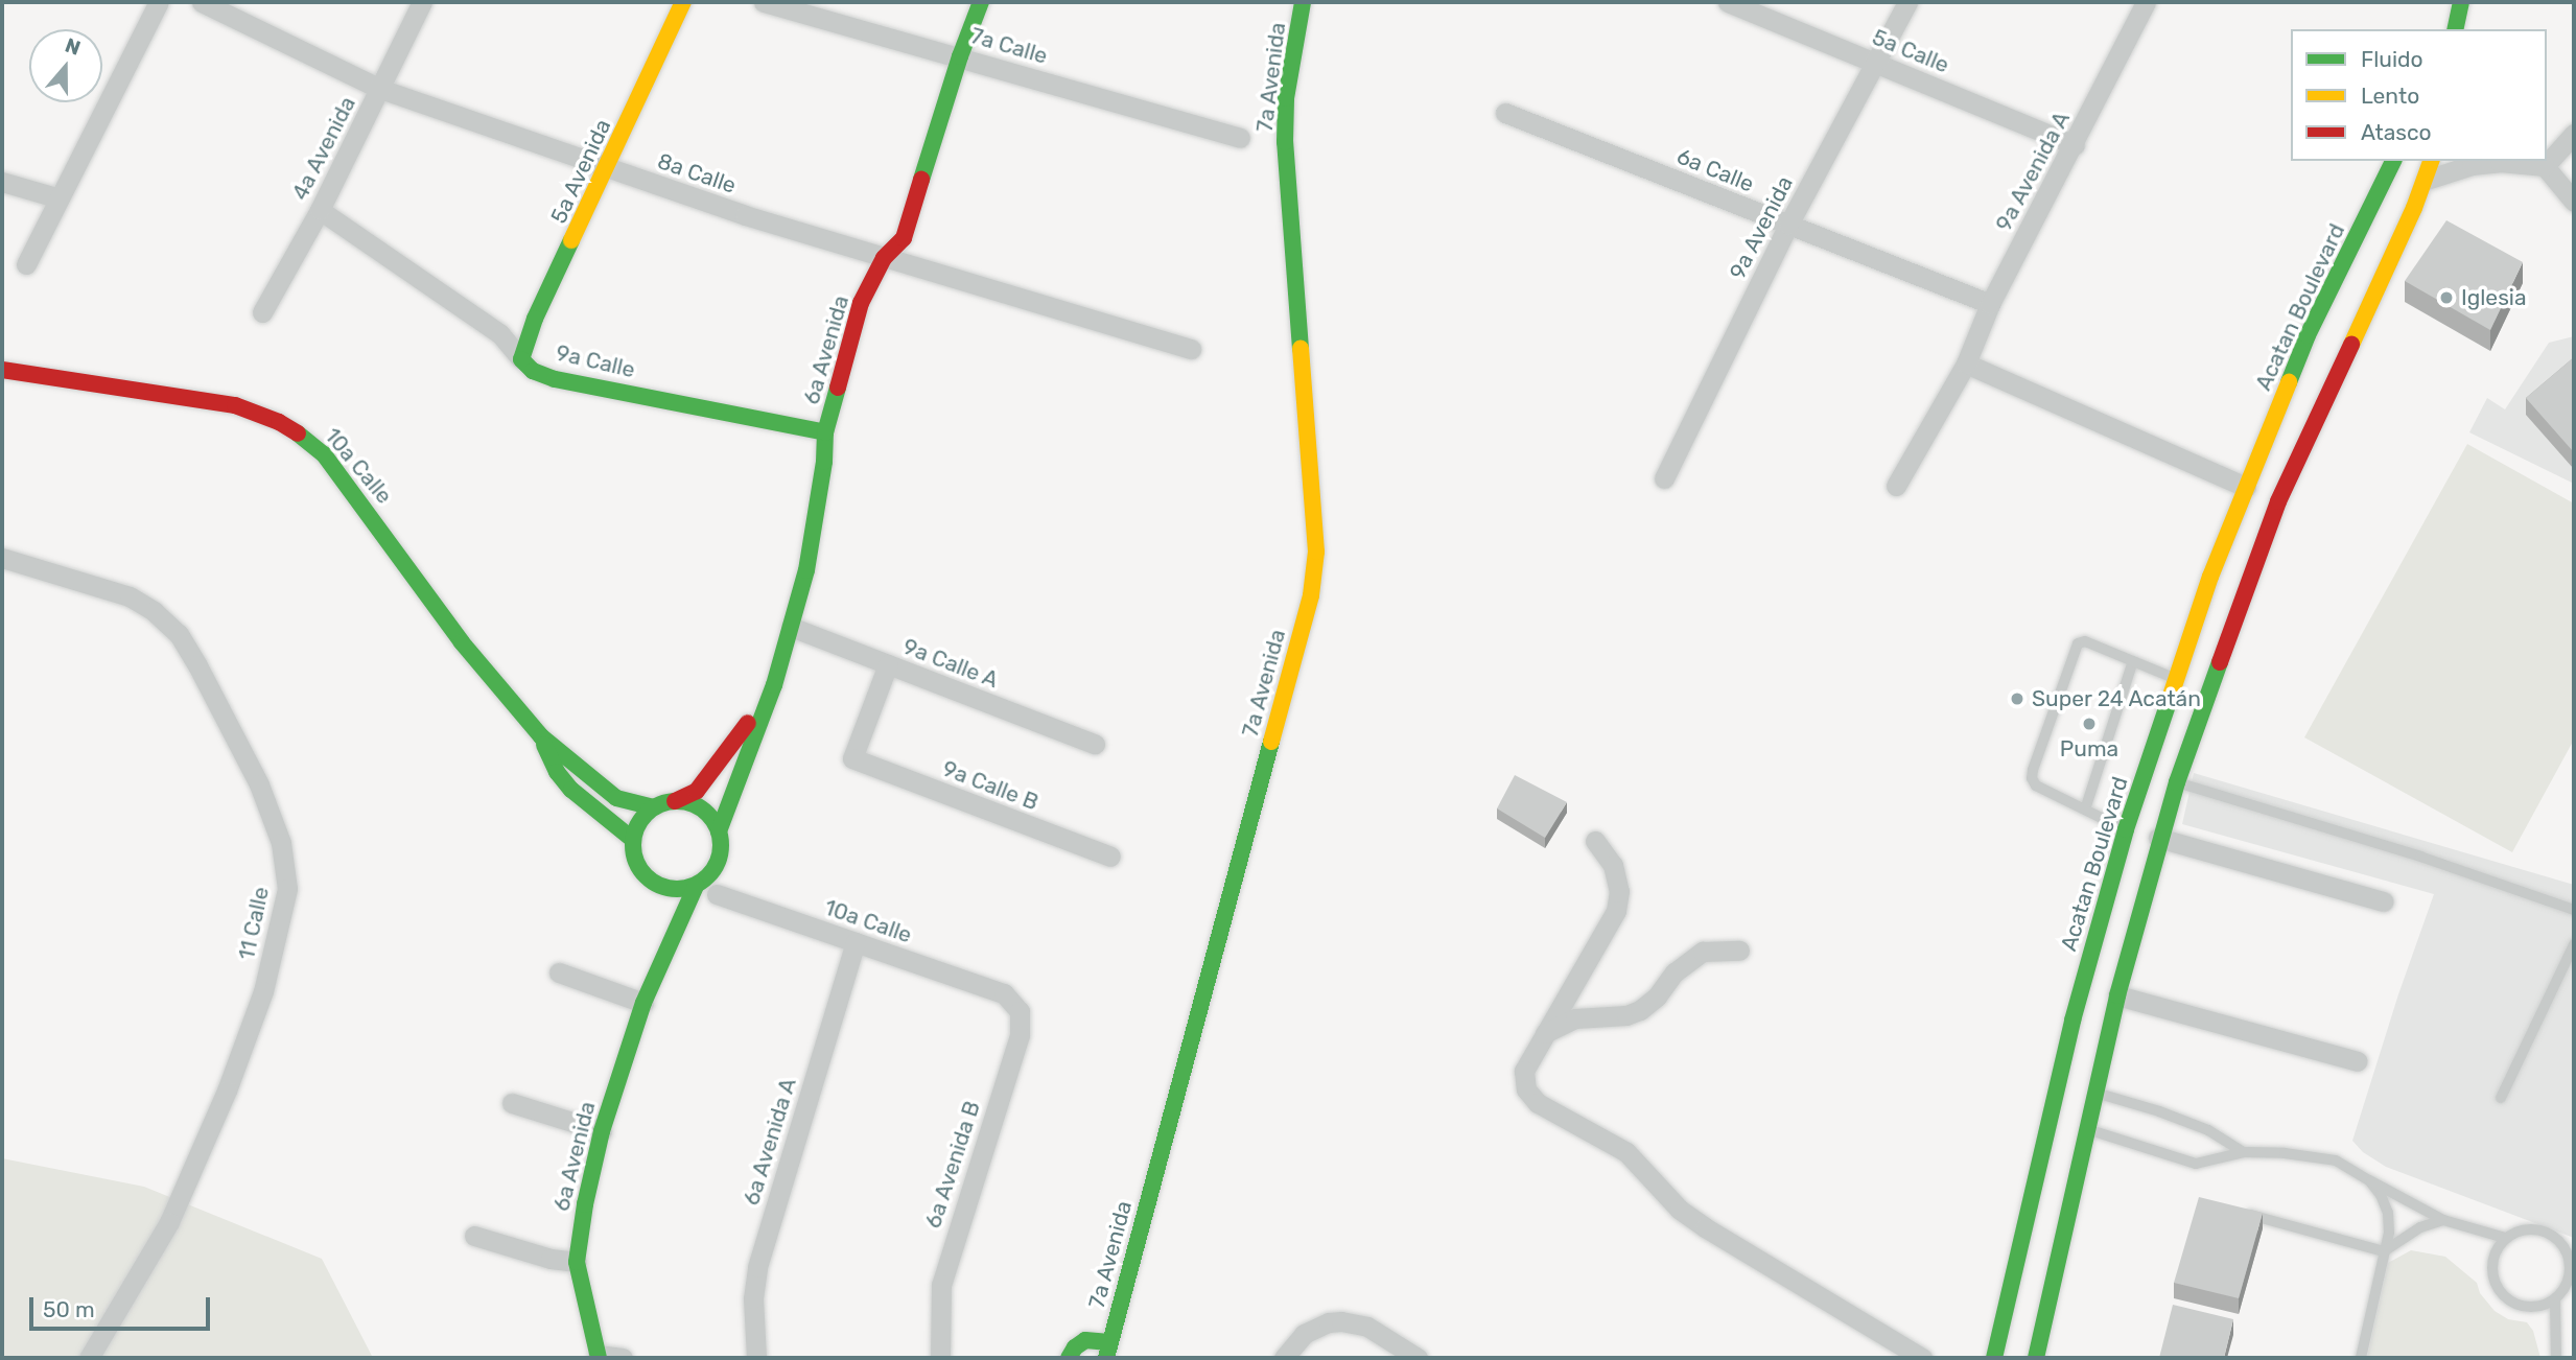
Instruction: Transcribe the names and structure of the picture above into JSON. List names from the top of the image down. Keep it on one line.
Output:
{"streets":{"street":["7a Calle","5a Calle","7a Avenida","4a Avenida","6a Calle","5a Avenida","9a Avenida A","8a Calle","9a Avenida","Acatan Boulevard","6a Avenida","9a Calle","10a Calle","9a Calle A","9a Calle B","11 Calle","6a Avenida A","6a Avenida B"]},"crossings":[["7a Calle","6a Avenida"],["5a Calle","9a Avenida A"],["5a Calle","9a Avenida"],["4a Avenida","8a Calle"],["4a Avenida","9a Calle"],["6a Calle","9a Avenida A"],["6a Calle","9a Avenida"],["5a Avenida","8a Calle"],["5a Avenida","9a Calle"],["8a Calle","6a Avenida"],["6a Avenida","9a Calle"],["6a Avenida","10a Calle"],["6a Avenida","9a Calle A"],["10a Calle","6a Avenida A"],["10a Calle","6a Avenida B"],["9a Calle A","9a Calle B"]],"places":["Iglesia","Super 24 Acatán","Puma"],"legend":["Fluido","Lento","Atasco"],"scale_bar":"50 m","north":"top"}
